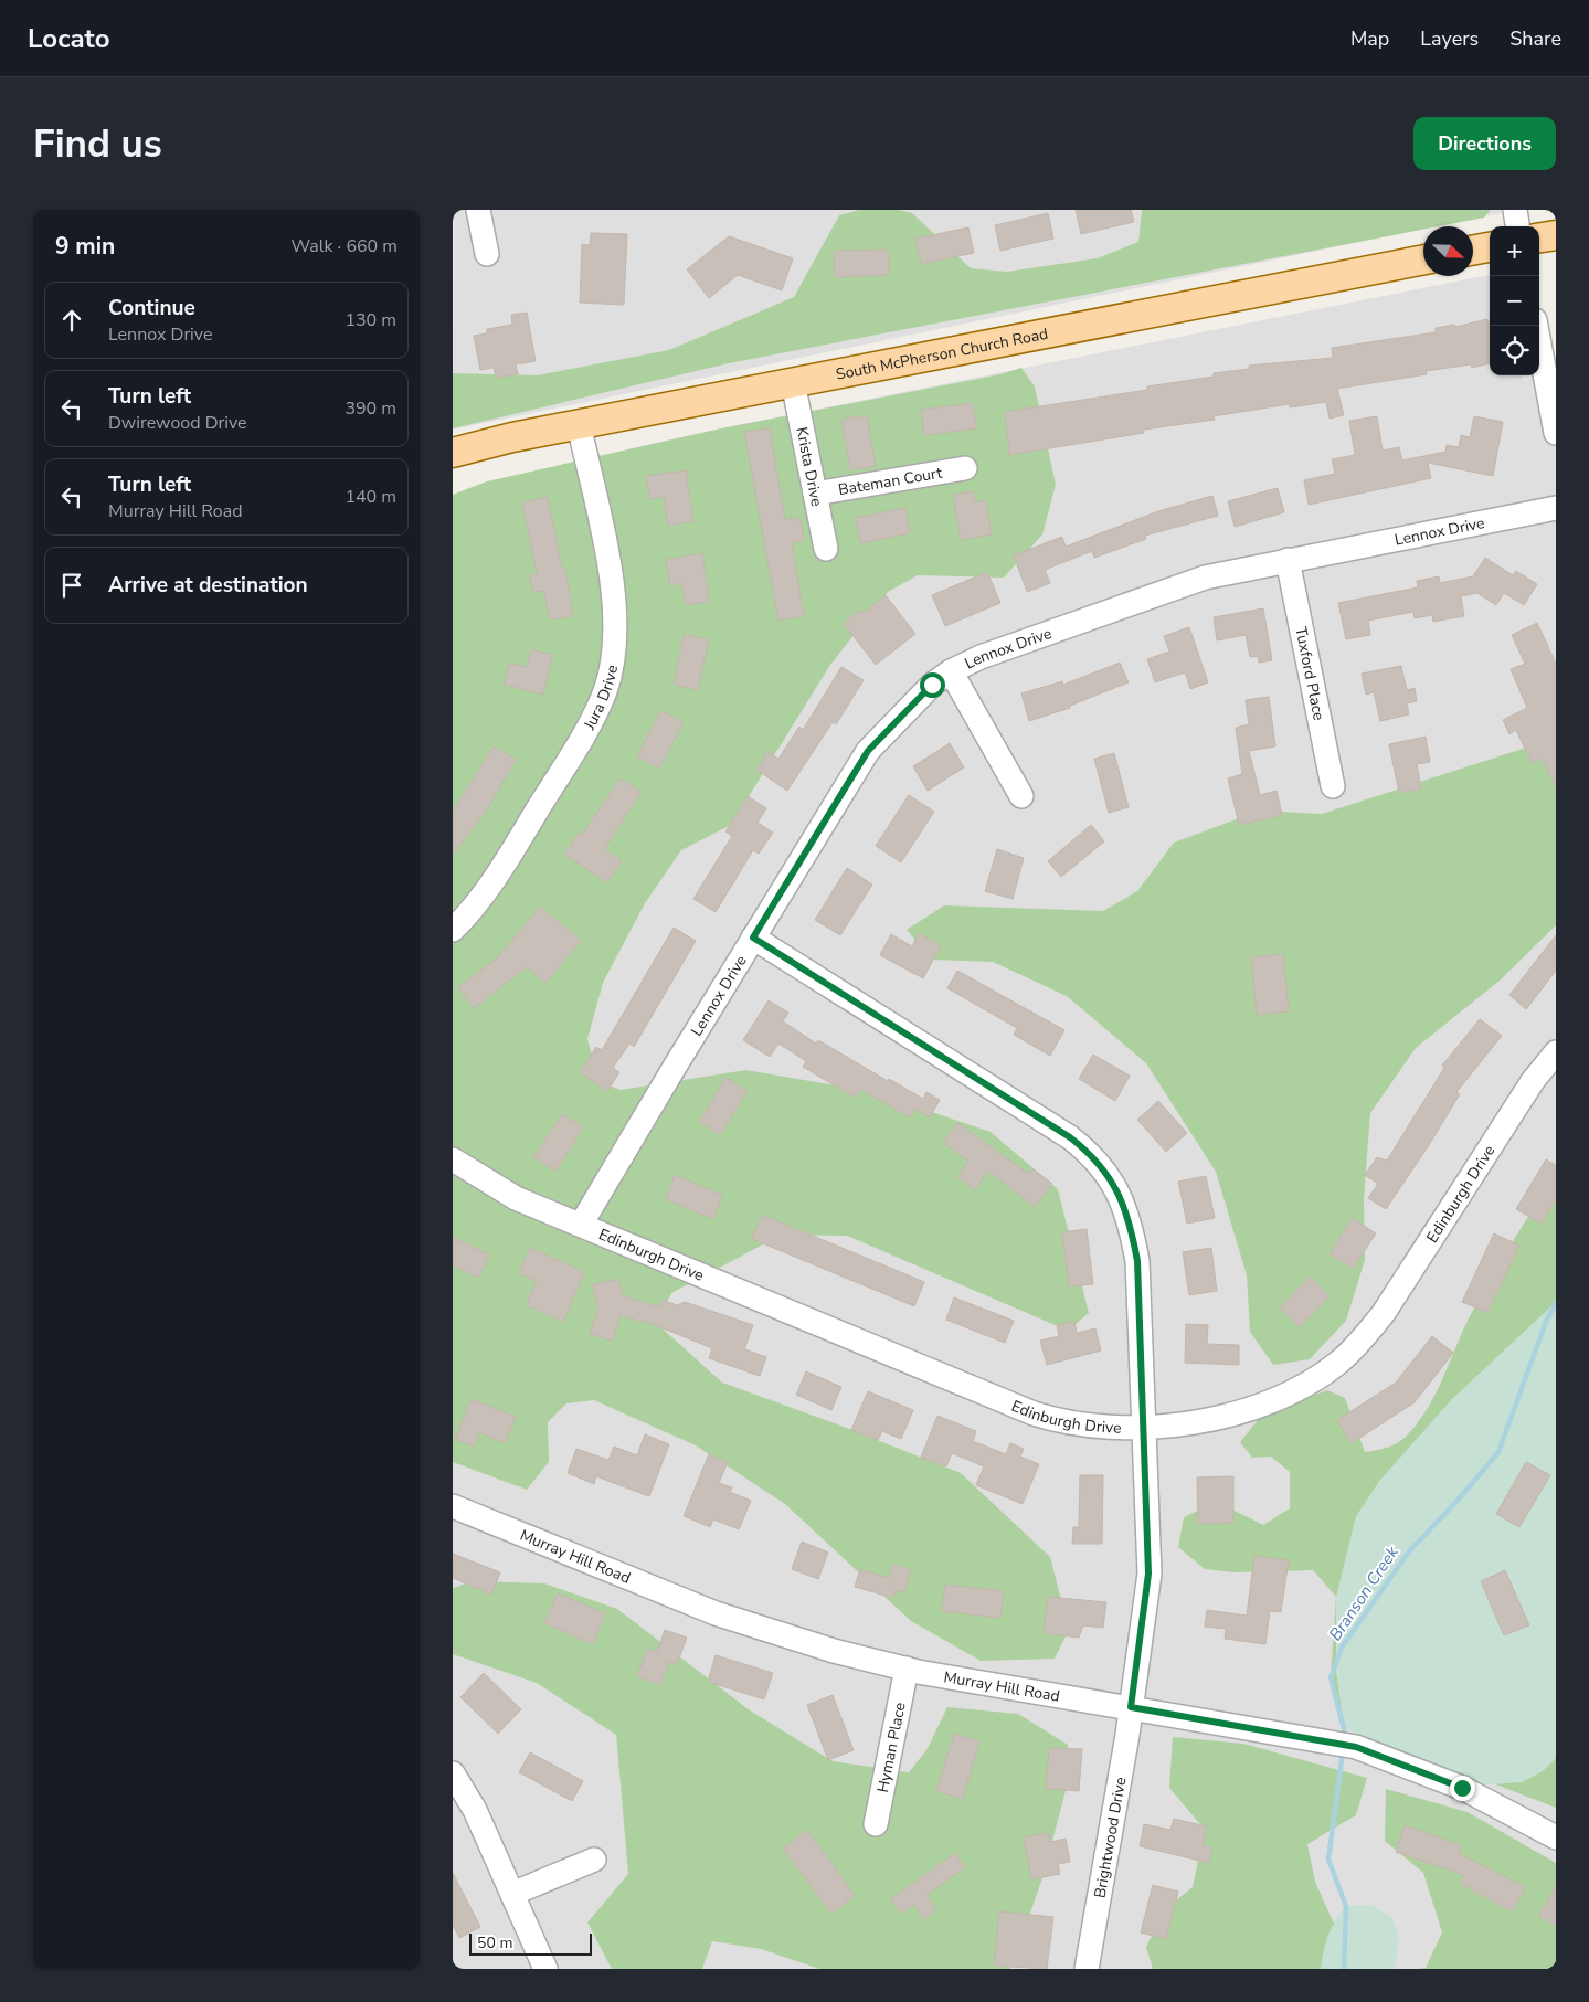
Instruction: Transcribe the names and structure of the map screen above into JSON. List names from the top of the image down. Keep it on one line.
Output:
{"streets":{"main road":["South McPherson Church Road"],"street":["Krista Drive","Bateman Court","Lennox Drive","Tuxford Place","Jura Drive","Edinburgh Drive","Murray Hill Road","Hyman Place","Brightwood Drive"]},"crossings":[["South McPherson Church Road","Krista Drive"],["South McPherson Church Road","Jura Drive"],["Krista Drive","Bateman Court"],["Lennox Drive","Tuxford Place"],["Lennox Drive","Edinburgh Drive"],["Lennox Drive","Brightwood Drive"],["Edinburgh Drive","Brightwood Drive"],["Murray Hill Road","Hyman Place"],["Murray Hill Road","Brightwood Drive"]],"water":["Branson Creek"],"scale_bar":"50 m","north":"bottom right","page":{"header":"Locato","nav":["Map","Layers","Share"],"buttons":"Directions","title":"Find us","heading":["9 min","Walk · 660 m"],"map_buttons":["+","−"],"list":[["Continue","Lennox Drive","130 m"],["Turn left","Dwirewood Drive","390 m"],["Turn left","Murray Hill Road","140 m"],"Arrive at destination"],"scale":"50 m"}}
